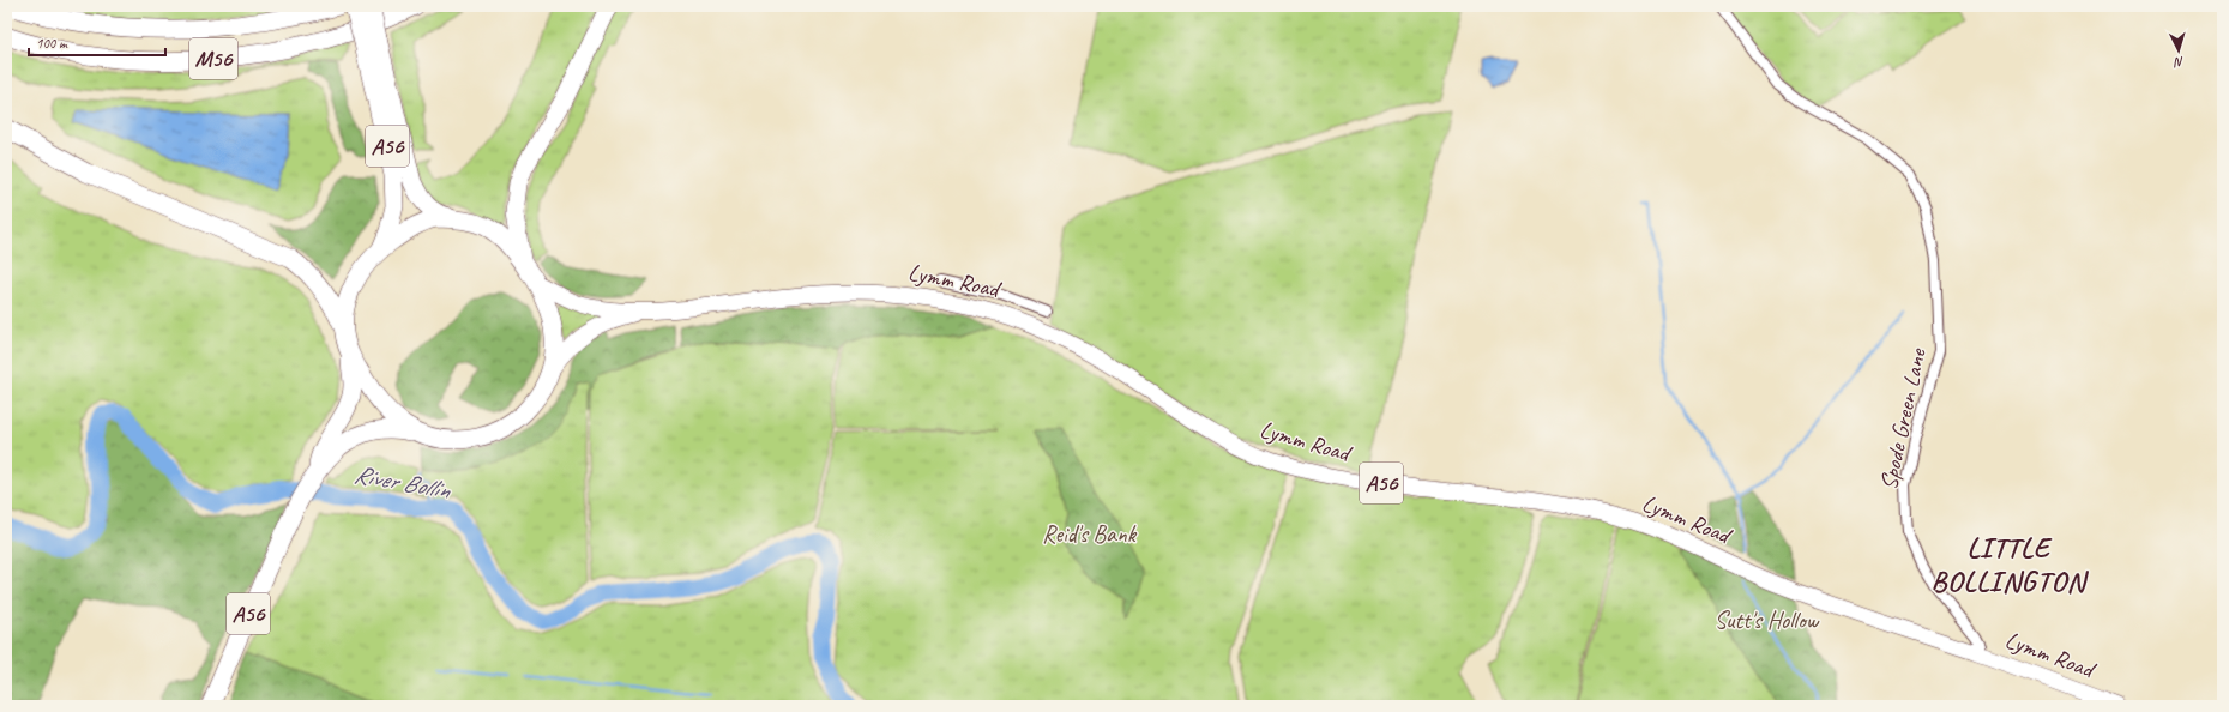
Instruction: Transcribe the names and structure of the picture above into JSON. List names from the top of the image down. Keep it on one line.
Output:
{"streets":{"highway":["M56","A56"],"main road":["Lymm Road"],"street":["Spode Green Lane"]},"crossings":[["A56","Lymm Road"],["Lymm Road","Spode Green Lane"]],"districts":["LITTLE BOLLINGTON"],"water":["River Bollin"],"parks":["Reid's Bank","Sutt's Hollow"],"scale_bar":"100 m","north":"bottom"}
